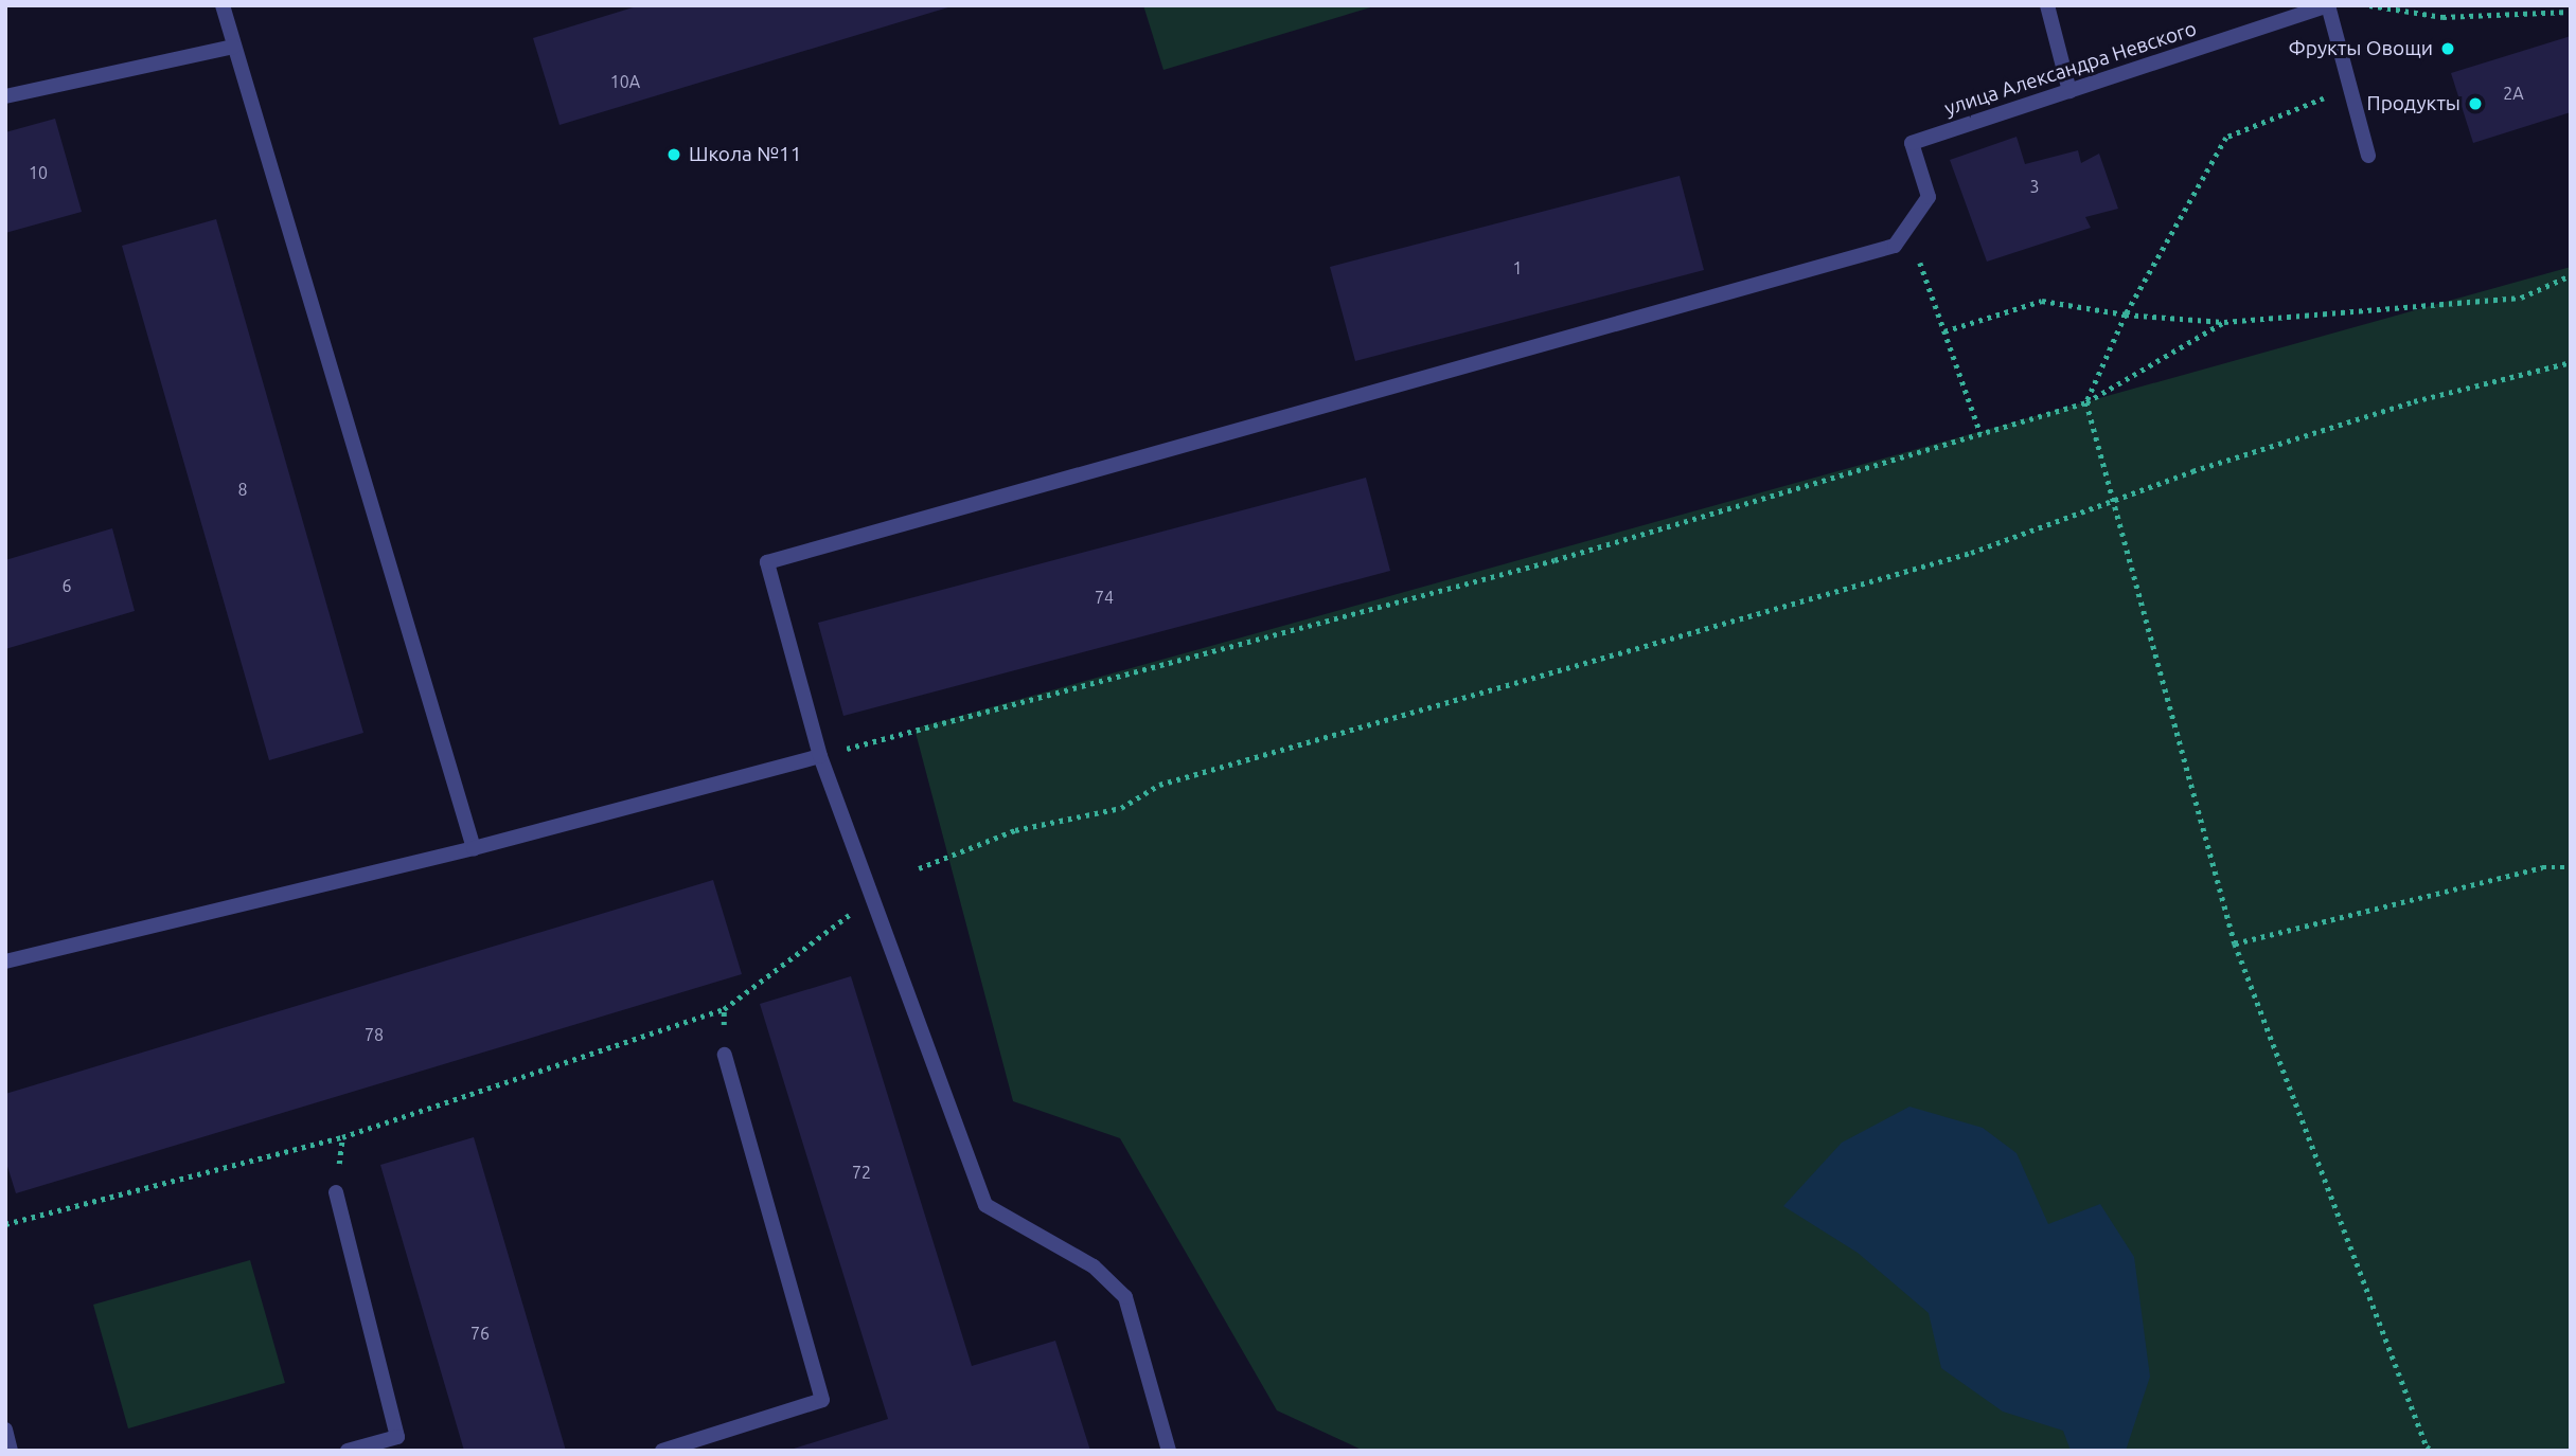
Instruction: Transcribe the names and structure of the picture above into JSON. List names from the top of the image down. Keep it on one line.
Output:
{"streets":{"street":["улица Александра Невского"]},"places":["Фрукты Овощи","Продукты","Школа №11"],"house_numbers":["10А","2А","10","3","1","8","6","74","78","72","76"]}
